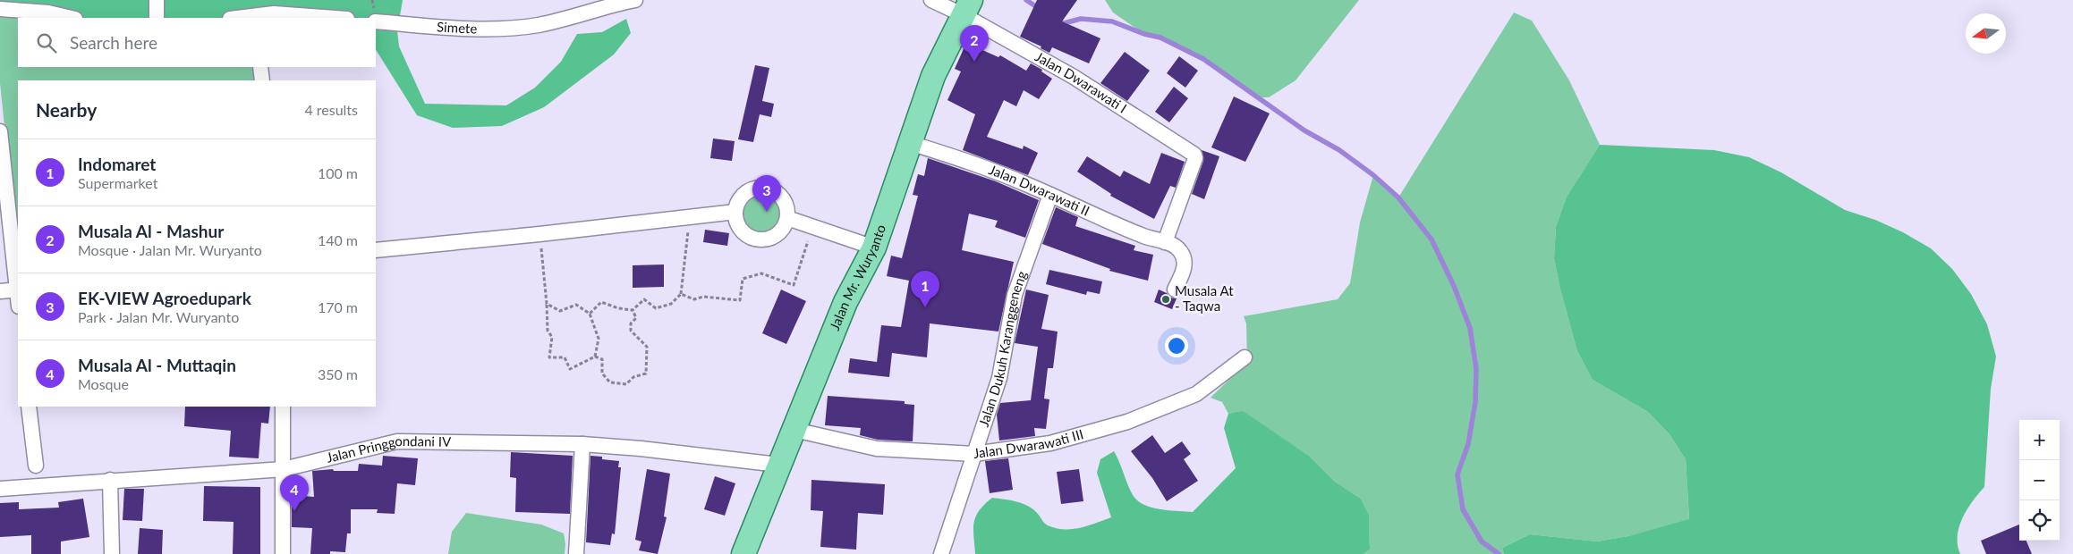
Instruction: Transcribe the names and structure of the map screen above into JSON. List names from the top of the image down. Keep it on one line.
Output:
{"streets":{"main road":["Jalan Mr. Wuryanto"],"street":["Simete","Jalan Dwarawati I","Jalan Dwarawati II","Jalan Dukuh Karanggeneng","Jalan Dwarawati III","Jalan Pringgondani IV"]},"crossings":[["Jalan Dwarawati I","Jalan Dwarawati II"],["Jalan Dwarawati I","Jalan Mr. Wuryanto"],["Jalan Dwarawati II","Jalan Mr. Wuryanto"],["Jalan Dwarawati II","Jalan Dukuh Karanggeneng"],["Jalan Mr. Wuryanto","Jalan Dwarawati III"],["Jalan Mr. Wuryanto","Jalan Pringgondani IV"],["Jalan Dukuh Karanggeneng","Jalan Dwarawati III"]],"places":["Musala At - Taqwa"],"north":"left","page":{"search":"Search here","pins":["2","3","1","4"],"heading":["Nearby","4 results"],"list":[{"mark":"1","name":"Indomaret","note":"Supermarket","value":"100 m"},{"mark":"2","name":"Musala Al - Mashur","note":"Mosque · Jalan Mr. Wuryanto","value":"140 m"},{"mark":"3","name":"EK-VIEW Agroedupark","note":"Park · Jalan Mr. Wuryanto","value":"170 m"},{"mark":"4","name":"Musala Al - Muttaqin","note":"Mosque","value":"350 m"}],"map_buttons":["+","−"]}}
